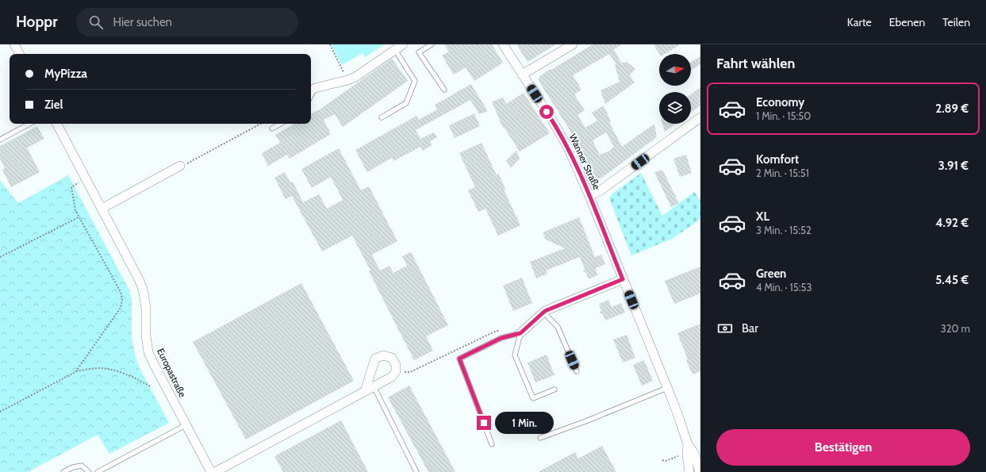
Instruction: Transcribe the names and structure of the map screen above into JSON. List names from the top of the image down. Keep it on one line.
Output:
{"streets":{"street":["Wanner Straße","Europastraße"]},"north":"right","page":{"header":"Hoppr","search":"Hier suchen","nav":["Karte","Ebenen","Teilen"],"heading":"Fahrt wählen","banner":["MyPizza","Ziel"],"list":[{"name":"Economy","note":"1 Min. · 15:50","value":"2.89 €"},{"name":"Komfort","note":"2 Min. · 15:51","value":"3.91 €"},{"name":"XL","note":"3 Min. · 15:52","value":"4.92 €"},{"name":"Green","note":"4 Min. · 15:53","value":"5.45 €"}],"pay":["Bar","320 m"],"bubble":"1 Min.","buttons":"Bestätigen"}}
